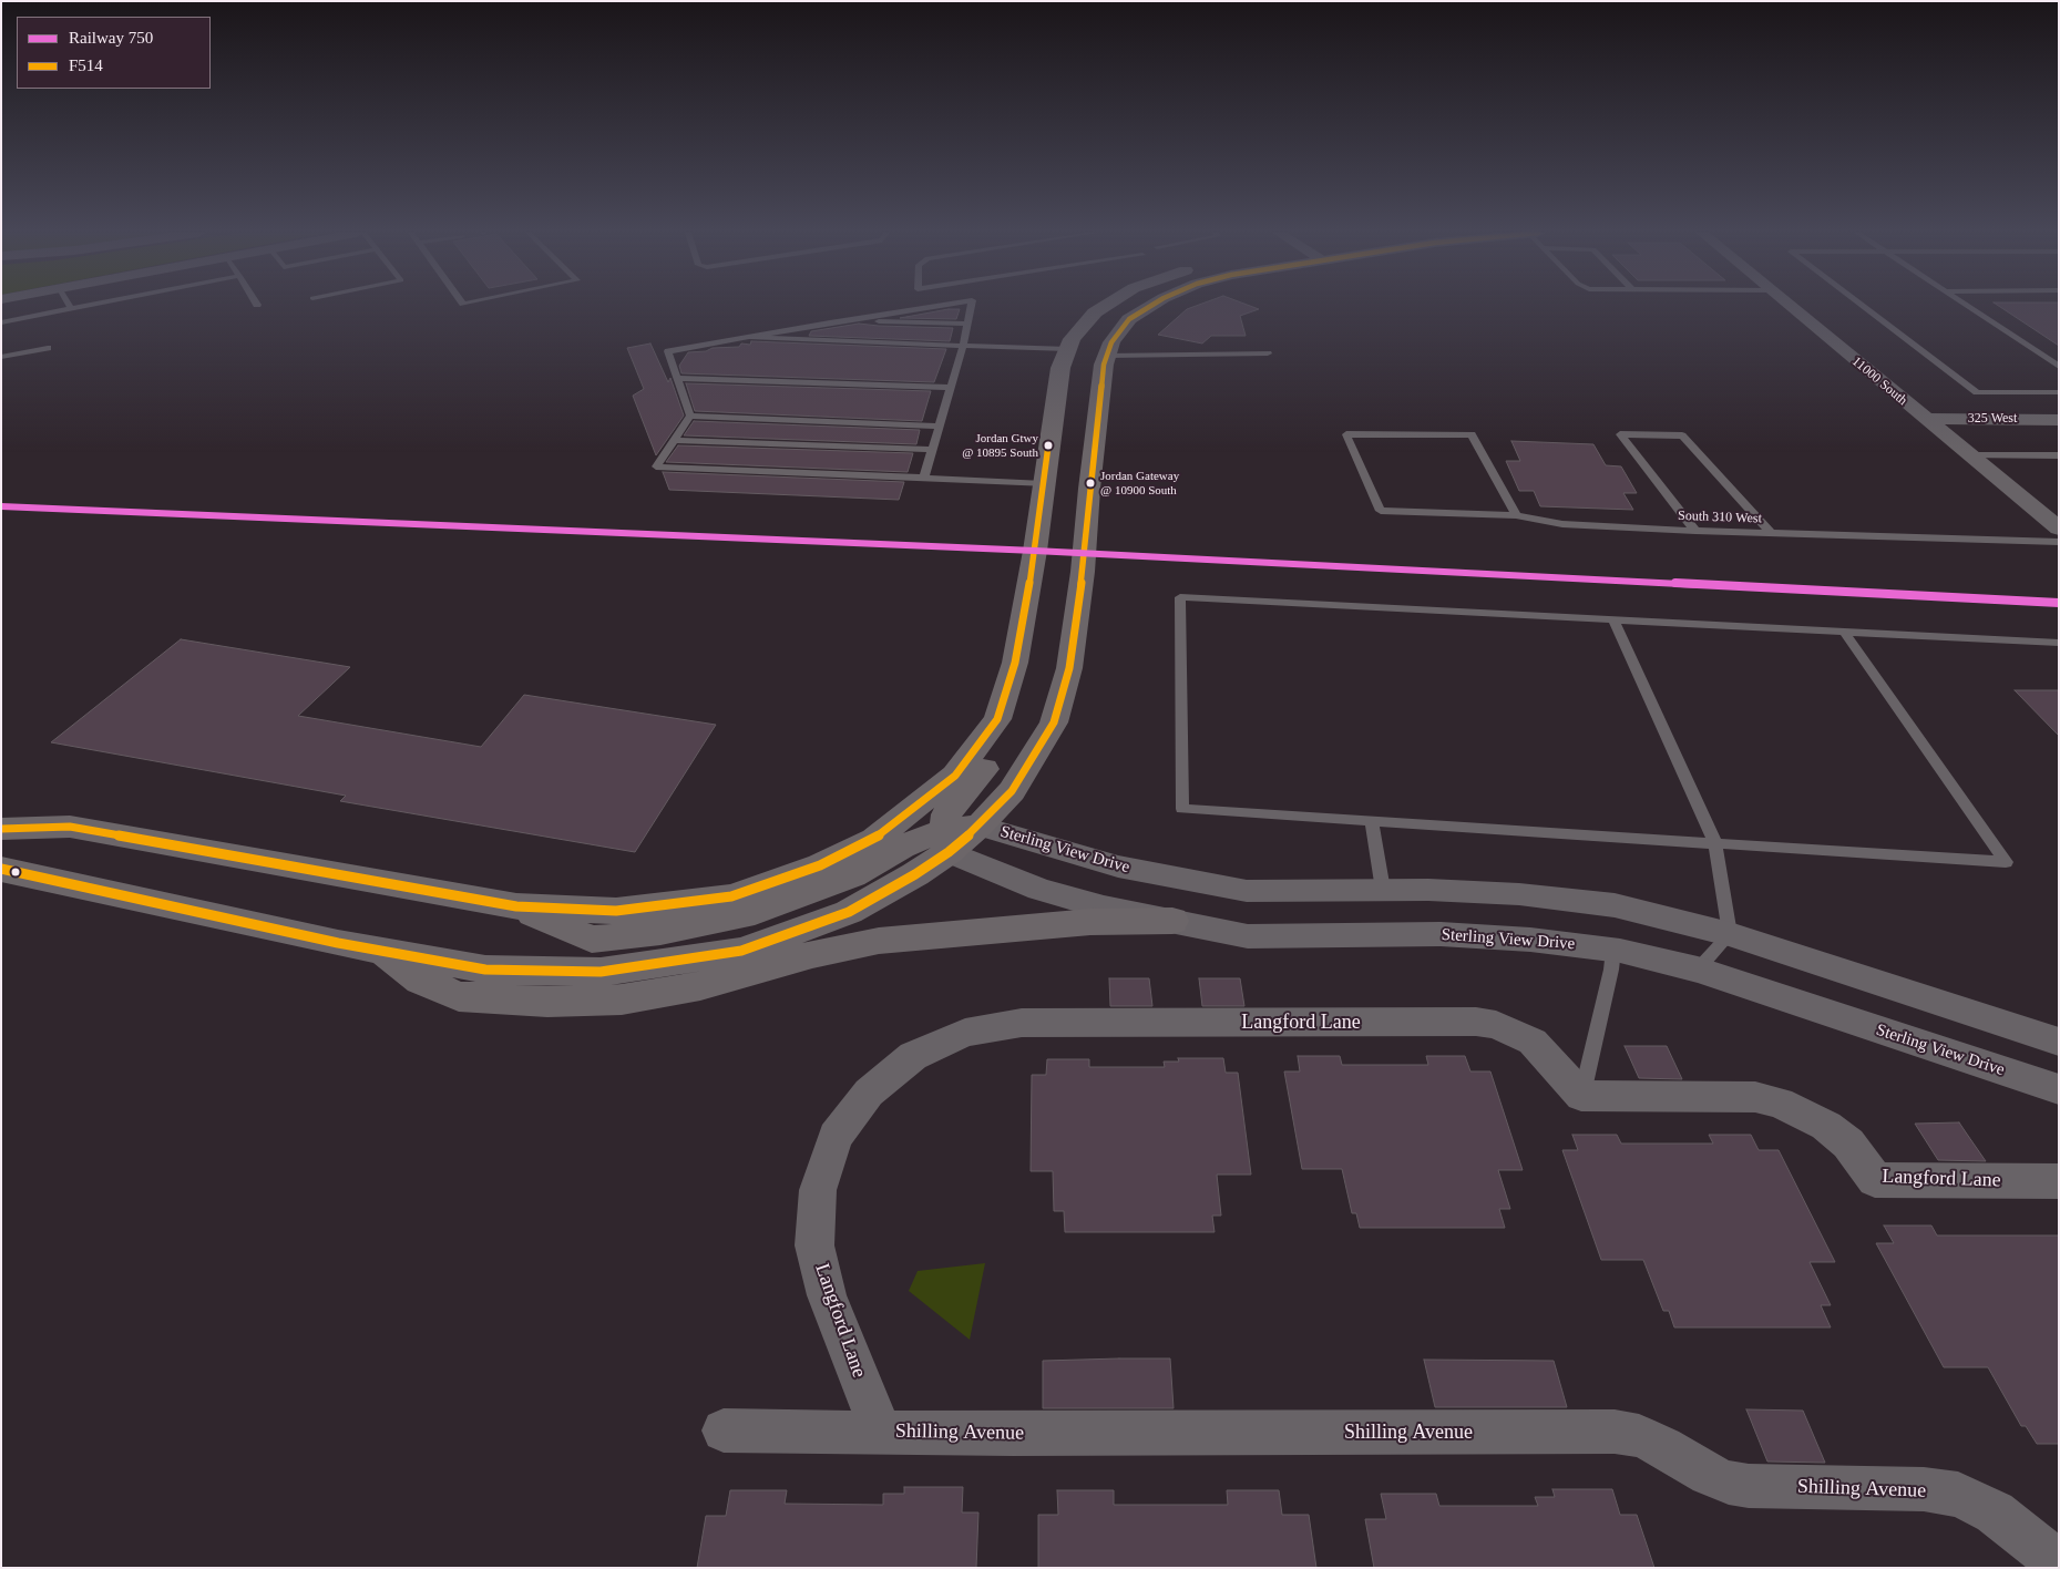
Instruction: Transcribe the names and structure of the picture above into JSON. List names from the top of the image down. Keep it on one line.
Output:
{"streets":{"street":["11000 South","325 West","Sterling View Drive","Langford Lane","Shilling Avenue"],"lane":["South 310 West"]},"crossings":[["11000 South","325 West"],["Langford Lane","Shilling Avenue"]],"places":["Jordan Gtwy @ 10895 South","Jordan Gateway @ 10900 South"],"lines":["transit line F514","rail line 750"],"legend":["Railway 750","F514"]}
